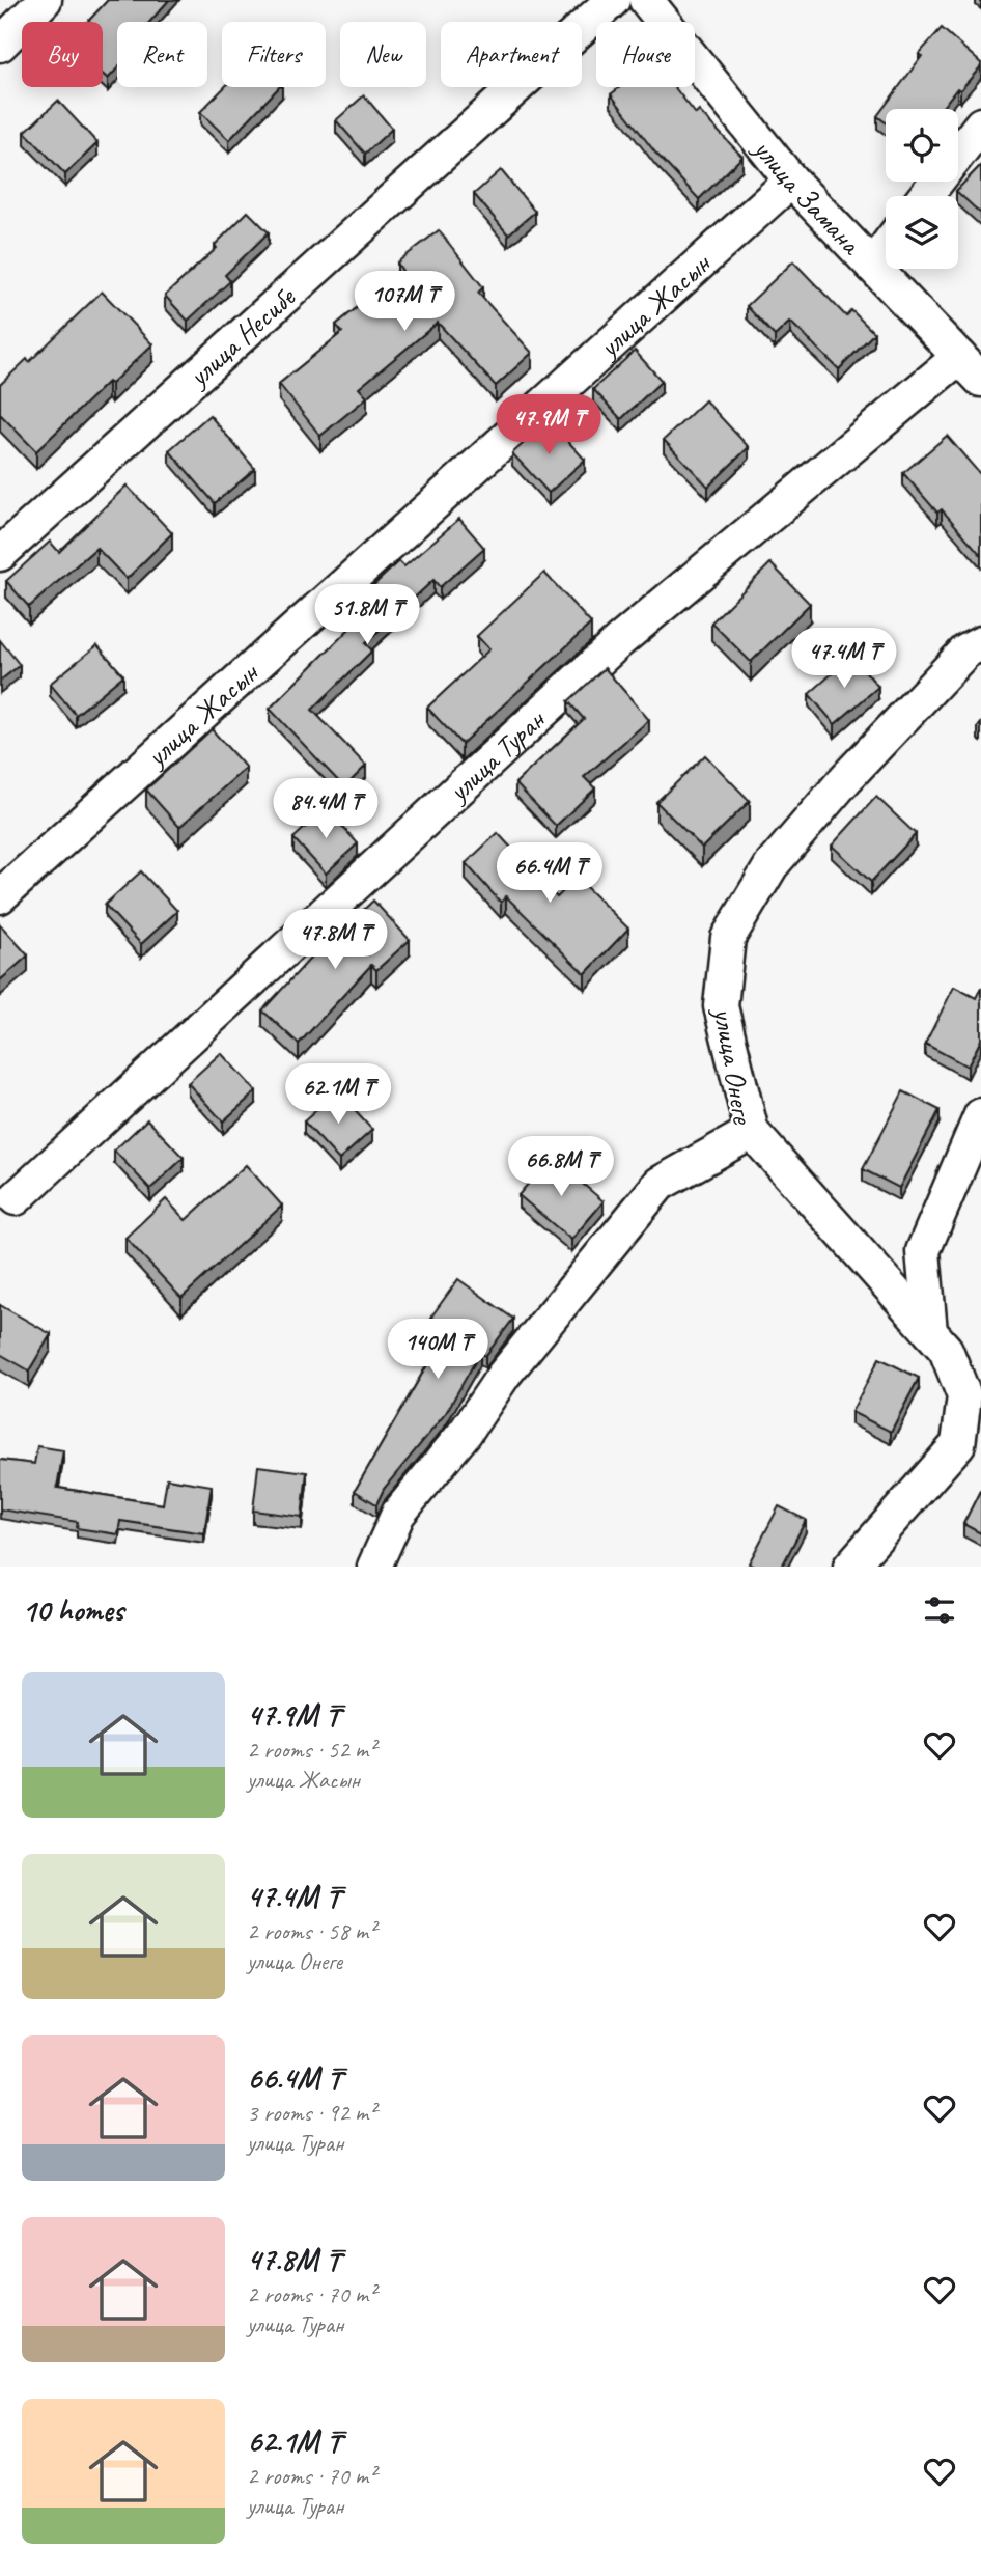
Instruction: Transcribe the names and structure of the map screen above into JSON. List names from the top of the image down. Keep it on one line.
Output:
{"streets":{"street":["улица Замана","улица Жасын","улица Несибе","улица Туран","улица Онеге"]},"crossings":[["улица Замана","улица Жасын"],["улица Замана","улица Туран"]],"page":{"chip":["Buy","Rent","Filters","New","Apartment","House"],"price":["107M ₸","47.9M ₸","51.8M ₸","47.4M ₸","84.4M ₸","66.4M ₸","47.8M ₸","62.1M ₸","66.8M ₸","140M ₸"],"heading":"10 homes","list":[{"name":"47.9M ₸","note":"2 rooms · 52 m² · улица Жасын"},{"name":"47.4M ₸","note":"2 rooms · 58 m² · улица Онеге"},{"name":"66.4M ₸","note":"3 rooms · 92 m² · улица Туран"},{"name":"47.8M ₸","note":"2 rooms · 70 m² · улица Туран"},{"name":"62.1M ₸","note":"2 rooms · 70 m² · улица Туран"}]}}
